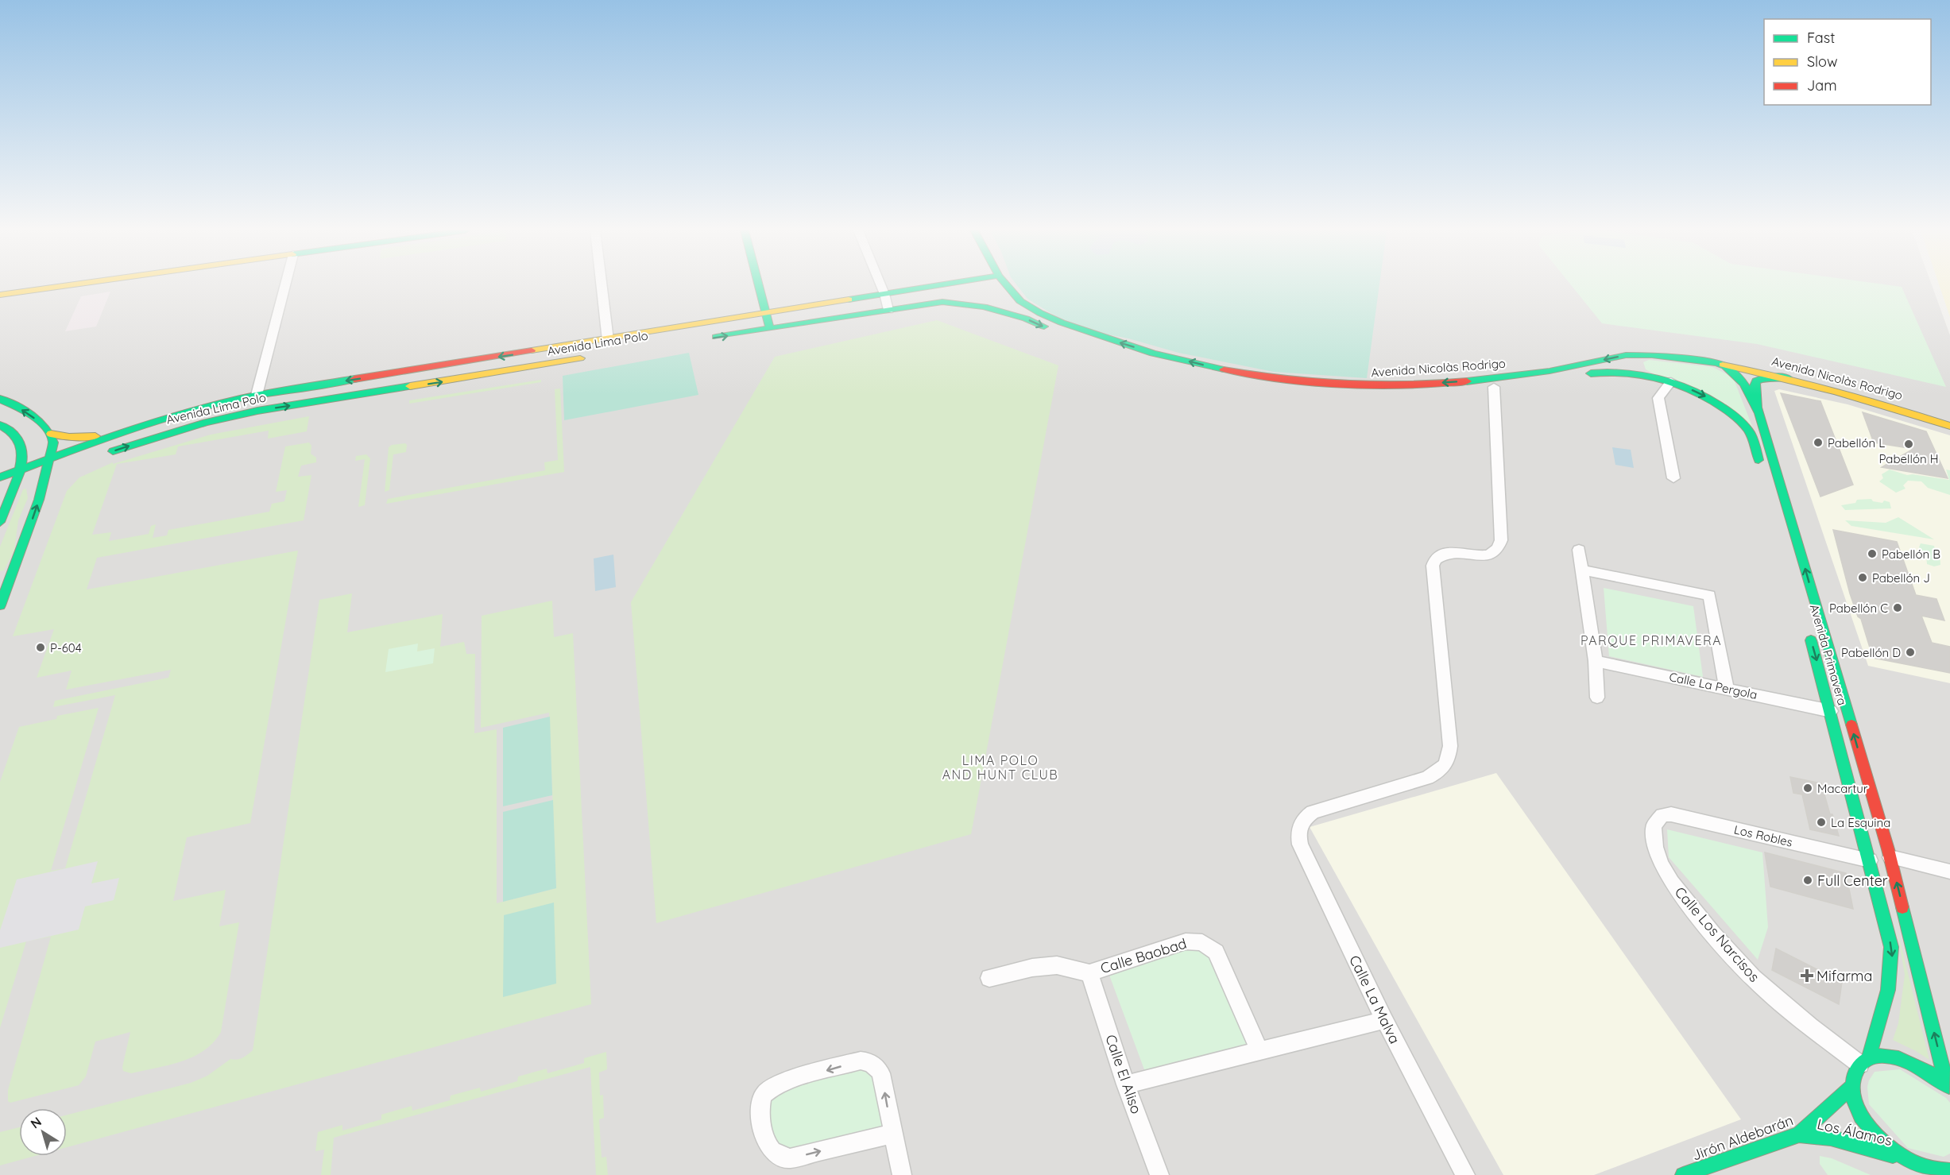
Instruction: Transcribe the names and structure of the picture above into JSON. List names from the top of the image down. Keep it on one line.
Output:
{"streets":{"main road":["Avenida Lima Polo","Avenida Nicolàs Rodrigo","Avenida Primavera","Los Álamos","Jirón Aldebarán"],"street":["Calle La Pergola","Los Robles","Calle Los Narcisos","Calle Baobad","Calle La Malva","Calle El Aliso"]},"crossings":[["Avenida Nicolàs Rodrigo","Avenida Primavera"],["Avenida Nicolàs Rodrigo","Calle La Malva"],["Avenida Primavera","Calle La Pergola"],["Avenida Primavera","Los Robles"],["Avenida Primavera","Calle Los Narcisos"],["Avenida Primavera","Jirón Aldebarán"],["Los Robles","Calle Los Narcisos"],["Calle Baobad","Calle El Aliso"],["Los Álamos","Jirón Aldebarán"]],"districts":["PARQUE PRIMAVERA","LIMA POLO AND HUNT CLUB"],"places":{"other":["Pabellón L","Pabellón H","Pabellón B","Pabellón J","Pabellón C","P-604","Pabellón D","Macartur","La Esquina","Full Center"],"health":["Mifarma"]},"legend":["Fast","Slow","Jam"],"north":"top left"}
